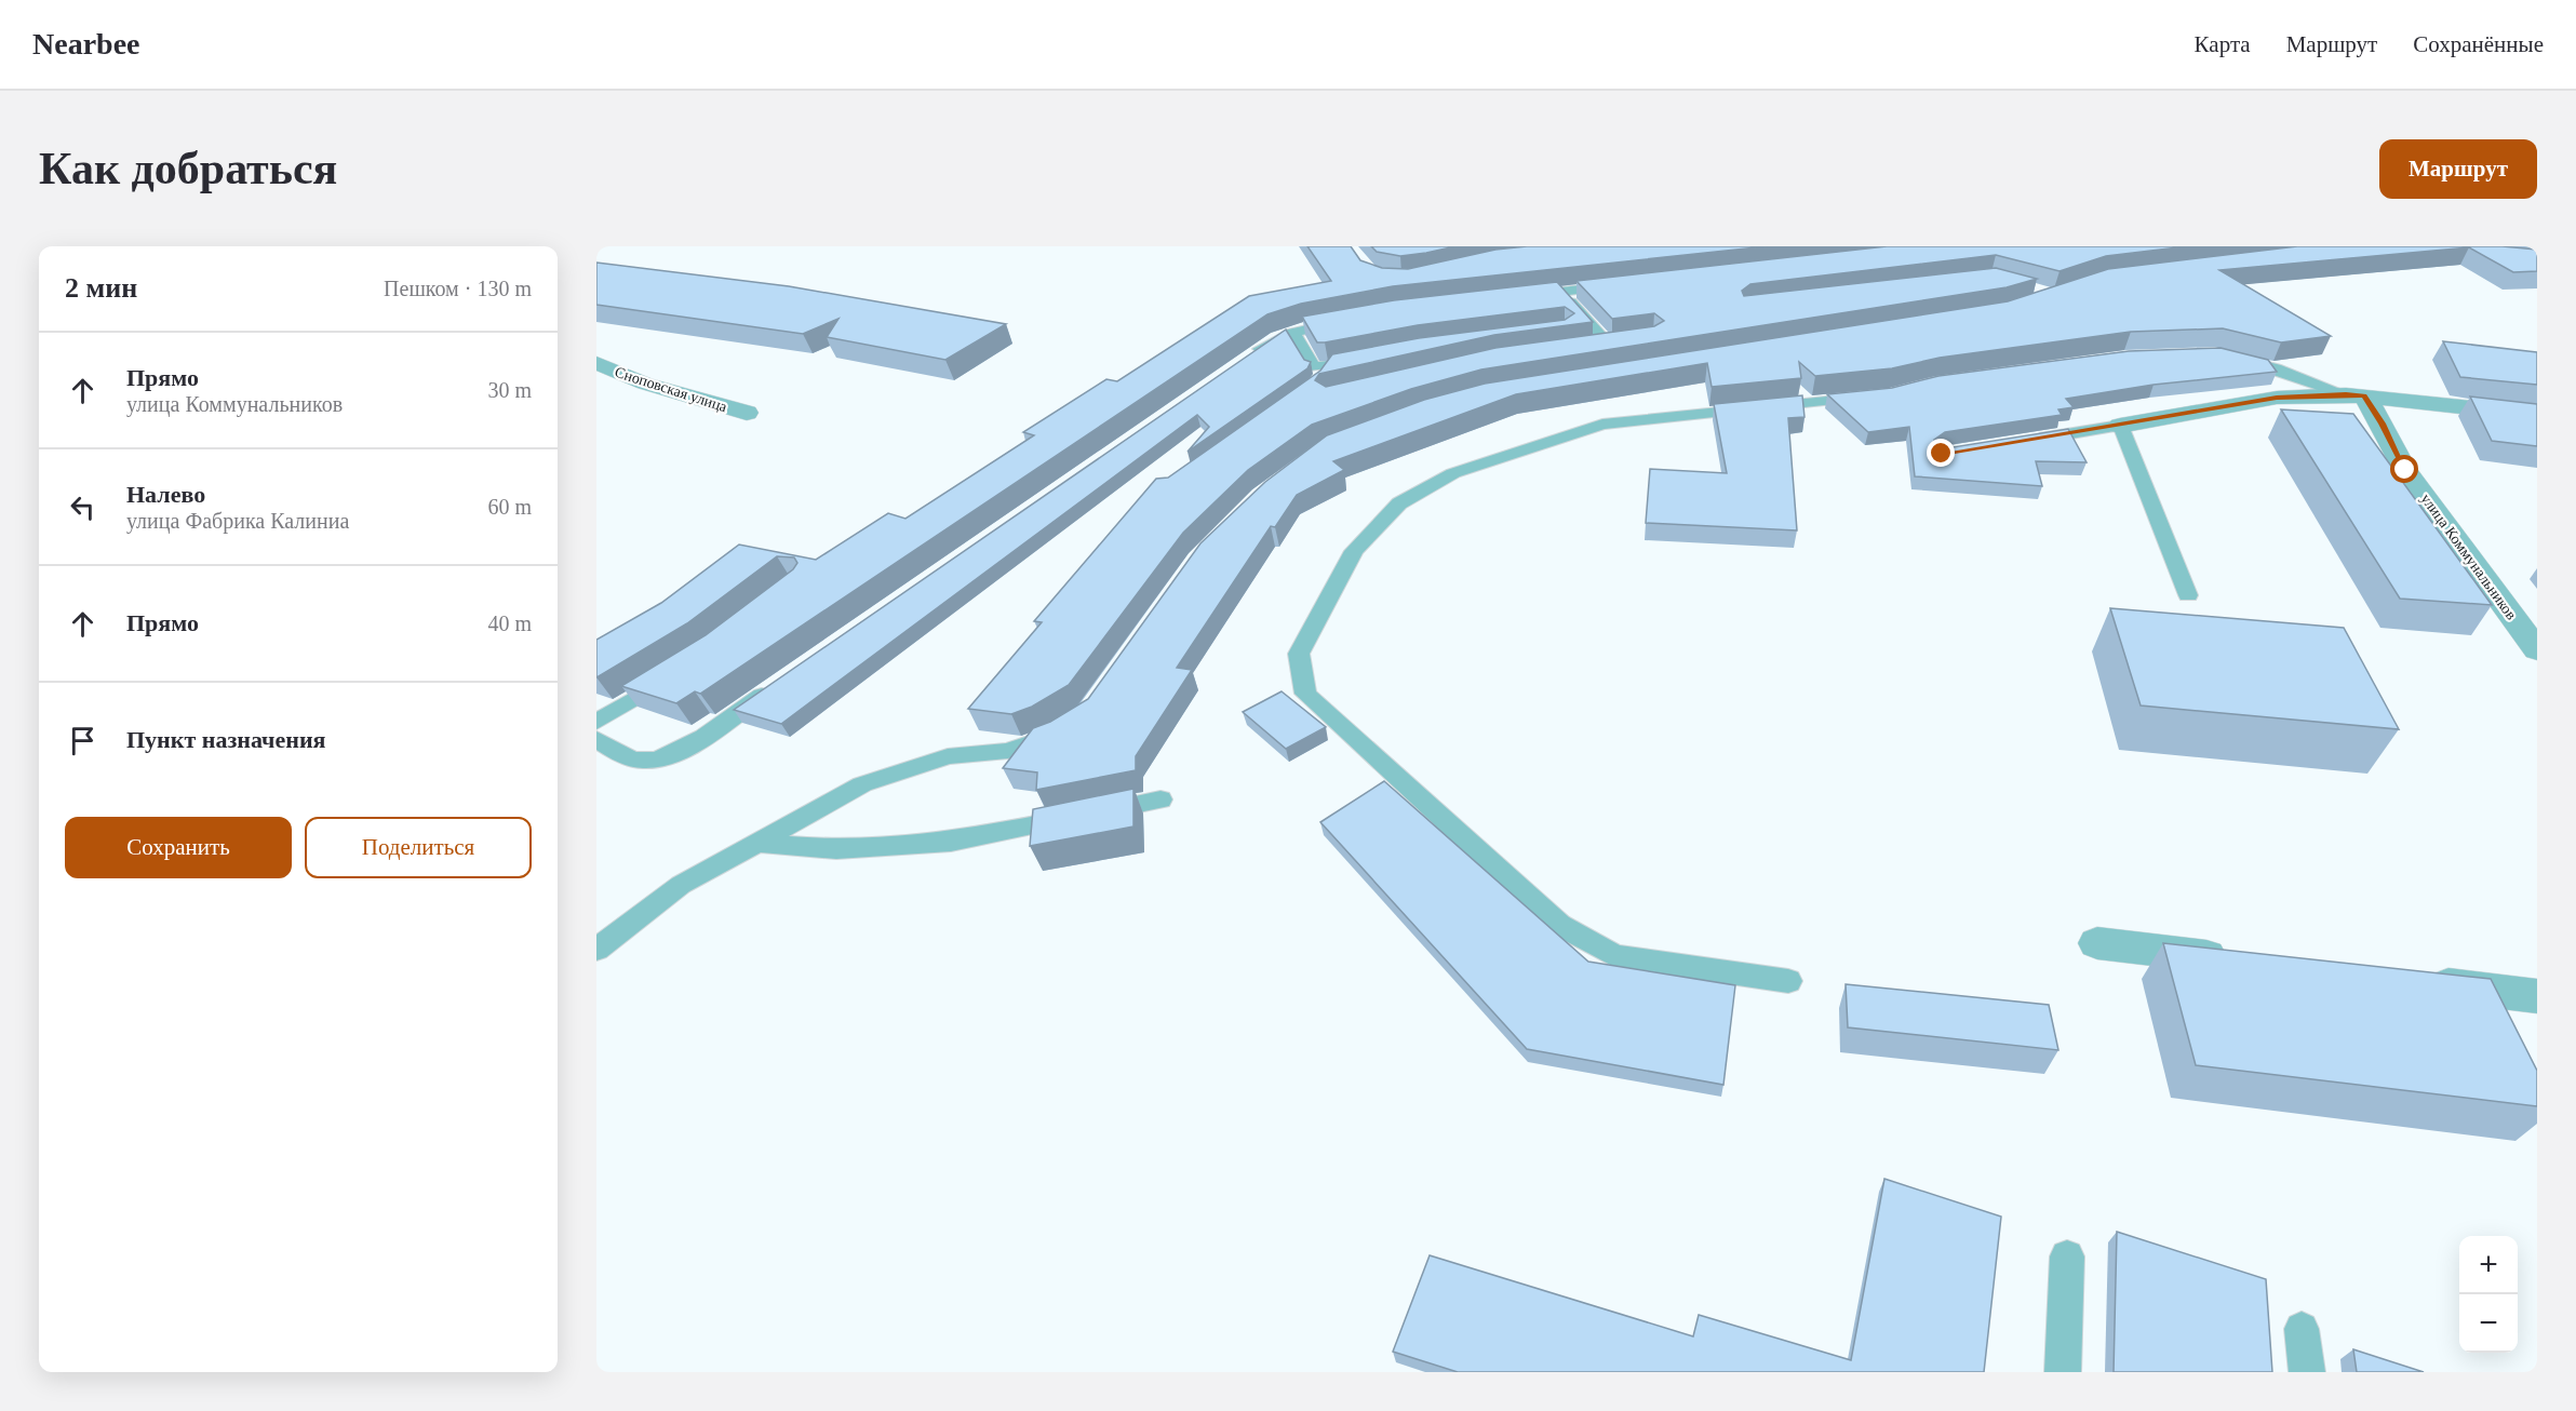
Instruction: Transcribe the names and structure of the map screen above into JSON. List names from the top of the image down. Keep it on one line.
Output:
{"streets":{"street":["Сноповская улица","улица Коммунальников"]},"page":{"header":"Nearbee","nav":["Карта","Маршрут","Сохранённые"],"buttons":["Маршрут",["Сохранить","Поделиться"]],"title":"Как добраться","heading":["2 мин","Пешком · 130 m"],"list":[["Прямо","улица Коммунальников","30 m"],["Налево","улица Фабрика Калиниа","60 m"],["Прямо","40 m"],"Пункт назначения"],"map_buttons":["+","−"]}}
